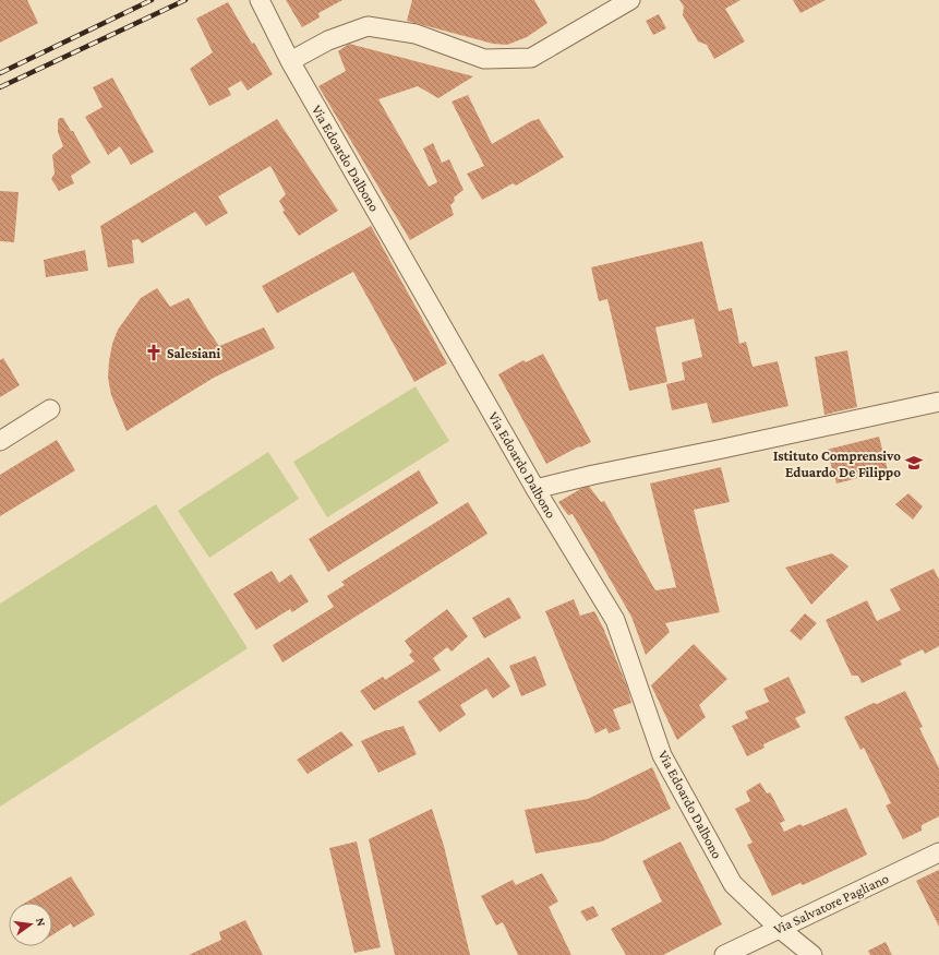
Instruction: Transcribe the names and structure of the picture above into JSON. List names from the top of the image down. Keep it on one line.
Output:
{"streets":{"street":["Via Edoardo Dalbono","Via Salvatore Pagliano"]},"crossings":[["Via Edoardo Dalbono","Via Salvatore Pagliano"]],"places":{"church":["Salesiani"],"school or university":["Istituto Comprensivo Eduardo De Filippo"]},"north":"right"}
